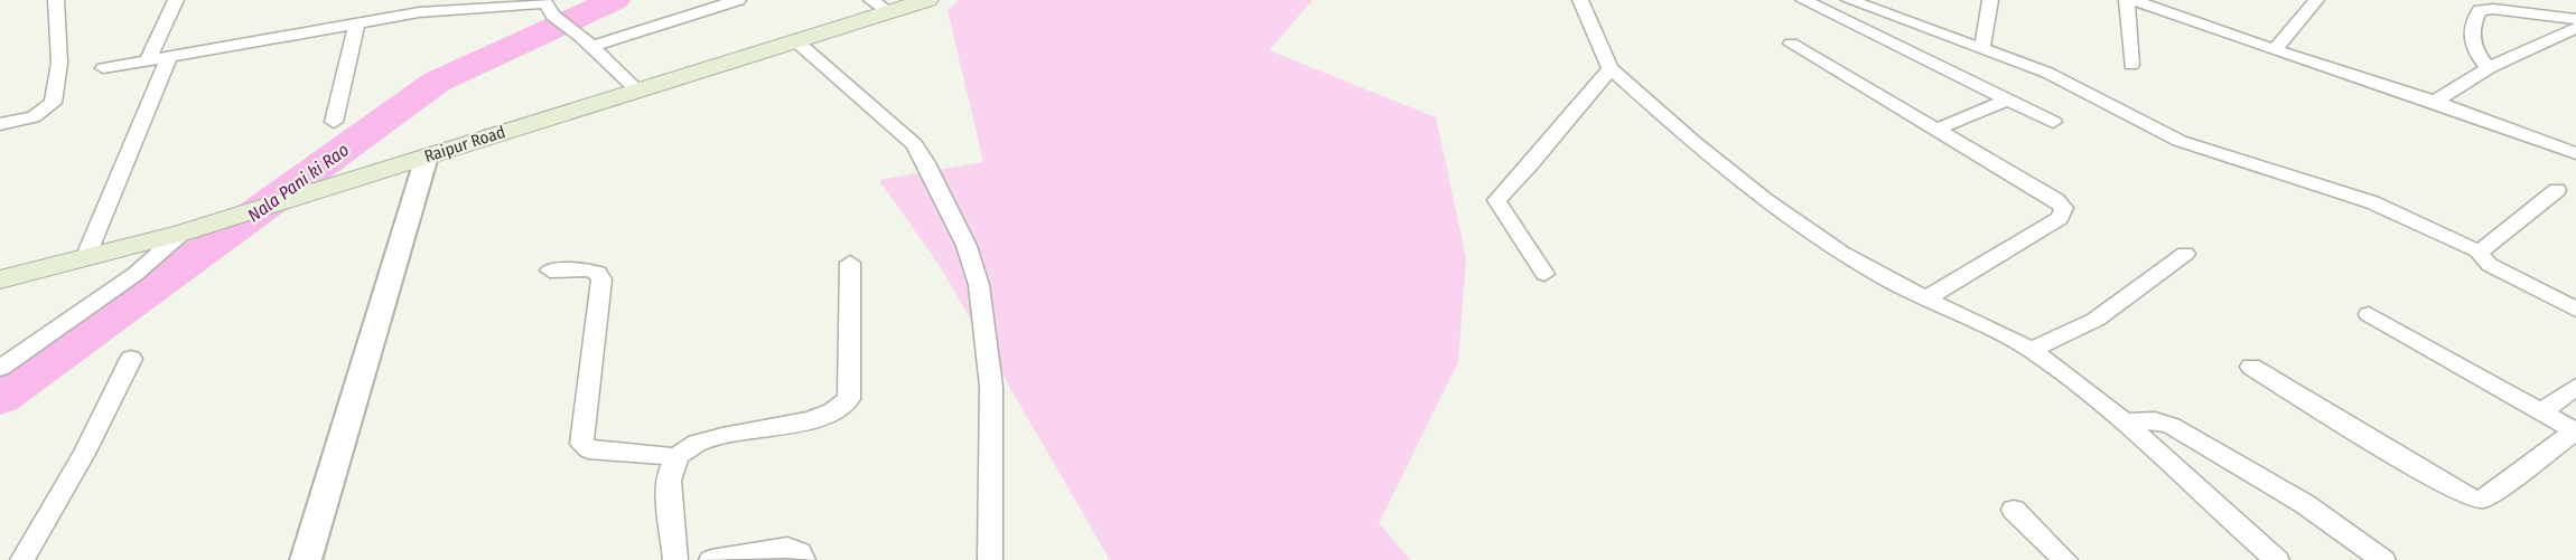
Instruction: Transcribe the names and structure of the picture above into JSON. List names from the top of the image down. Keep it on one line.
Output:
{"streets":{"main road":["Raipur Road"]},"water":["Nala Pani ki Rao"]}
